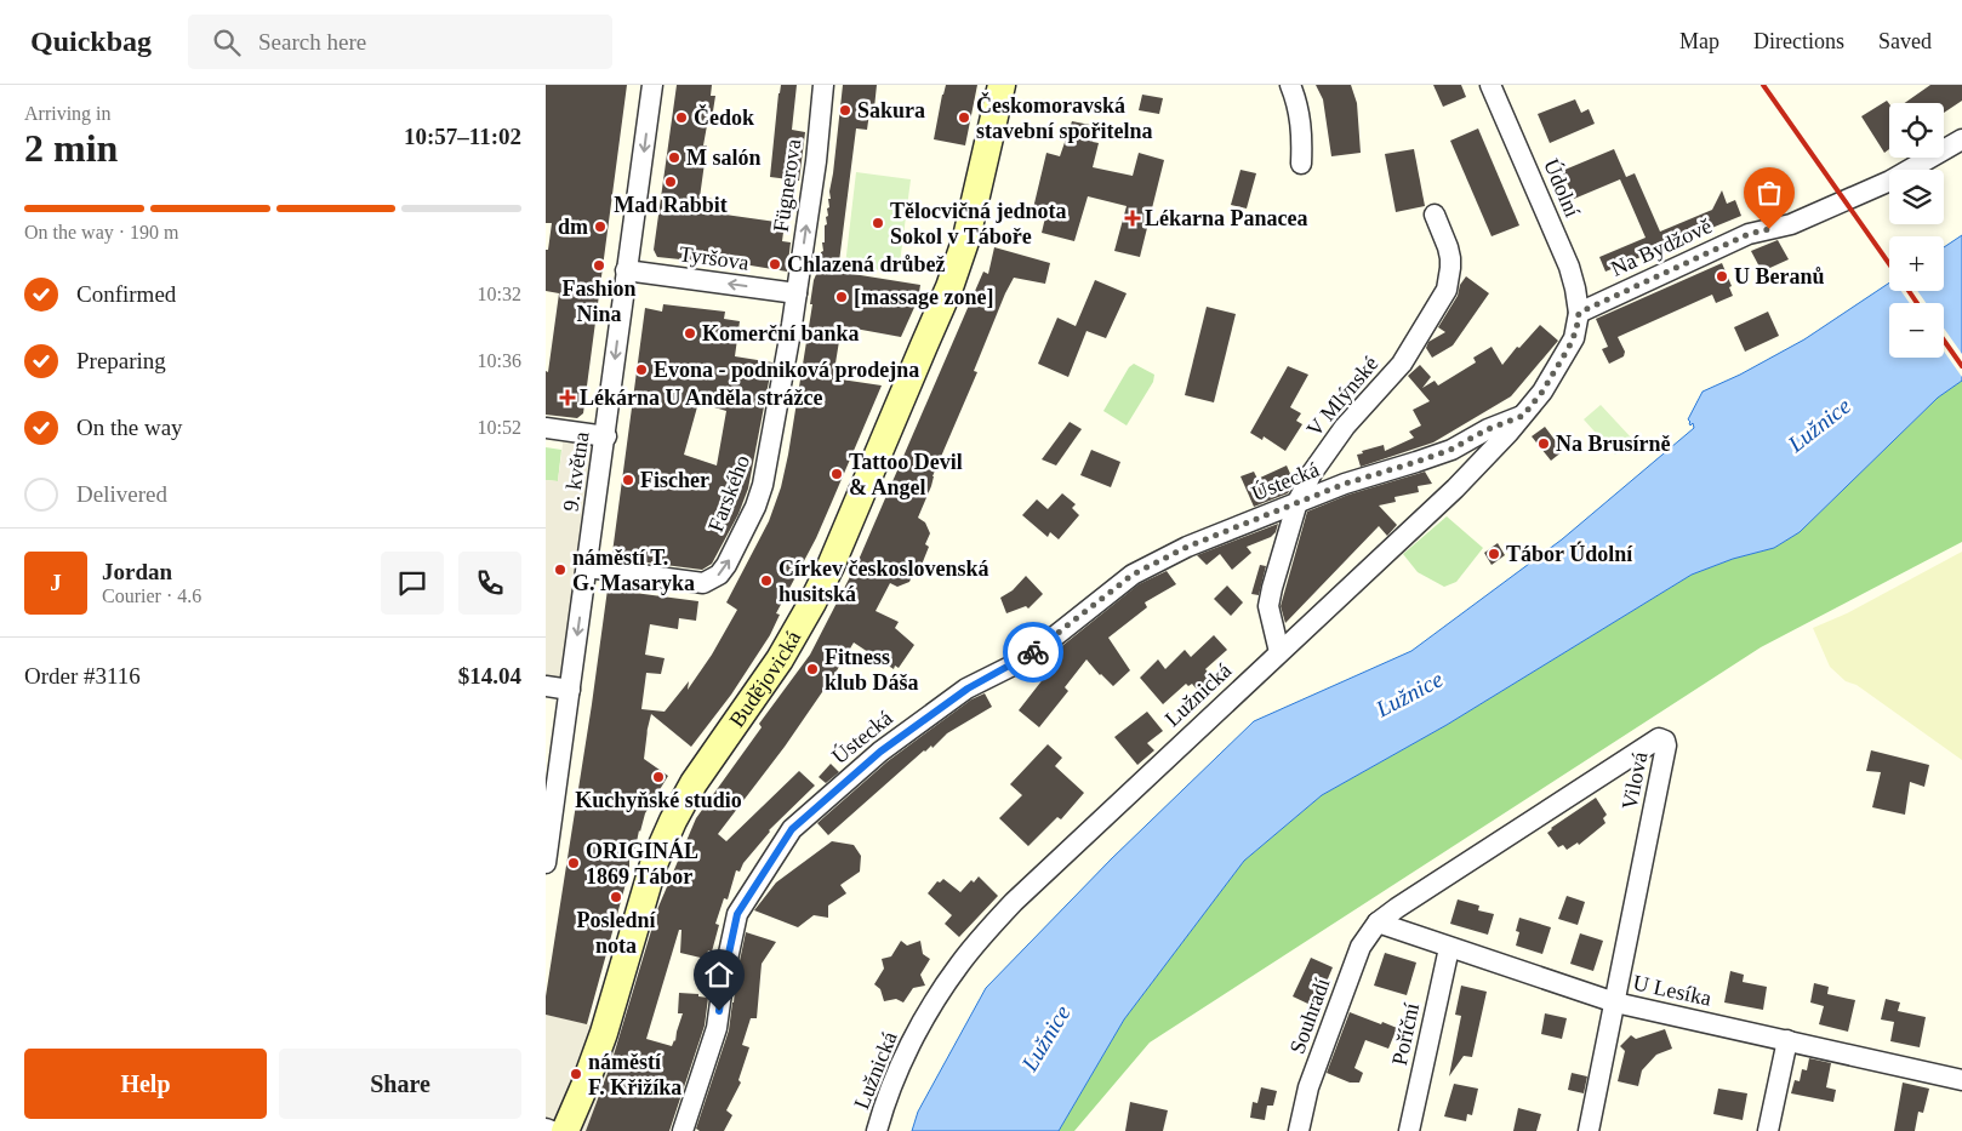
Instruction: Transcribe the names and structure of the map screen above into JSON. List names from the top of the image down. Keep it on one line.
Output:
{"streets":{"main road":["Budějovická"],"street":["Fügnerova","Údolní","Na Bydžově","Tyršova","V Mlýnské","9. května","Ústecká","Farského","Lužnická","Vilová","U Lesíka","Souhradí","Poříční"]},"crossings":[["Fügnerova","Tyršova"],["Fügnerova","Farského"],["Údolní","Na Bydžově"],["Údolní","Lužnická"],["Na Bydžově","Lužnická"],["Tyršova","9. května"],["Tyršova","Farského"],["V Mlýnské","Ústecká"],["V Mlýnské","Lužnická"],["9. května","Farského"],["Ústecká","Lužnická"],["Vilová","U Lesíka"],["Vilová","Souhradí"],["U Lesíka","Souhradí"],["U Lesíka","Poříční"]],"one_way":["Fügnerova","Tyršova","9. května","Farského"],"water":["Lužnice"],"places":{"other":["Sakura","Čedok","Českomoravská stavební spořitelna","M salón","Mad Rabbit","Tělocvičná jednota Sokol v Táboře","dm","Chlazená drůbež","Fashion Nina","U Beranů","[massage zone]","Komerční banka","Evona - podniková prodejna","Na Brusírně","Tattoo Devil & Angel","Fischer","Tábor Údolní","náměstí T. G. Masaryka","Církev československá husitská","Fitness klub Dáša","Kuchyňské studio","ORIGINÁL 1869 Tábor","Poslední nota","náměstí F. Křižíka"],"health":["Lékarna Panacea","Lékárna U Anděla strážce"]},"page":{"header":"Quickbag","search":"Search here","nav":["Map","Directions","Saved"],"heading":["2 min","Arriving in","10:57–11:02"],"panel":["Jordan","Courier · 4.6","Order #3116","$14.04"],"map_buttons":["+","−"],"bar":"On the way · 190 m","list":[["Confirmed","10:32"],["Preparing","10:36"],["On the way","10:52"],"Delivered"],"round":"J","buttons":["Help","Share"]}}
